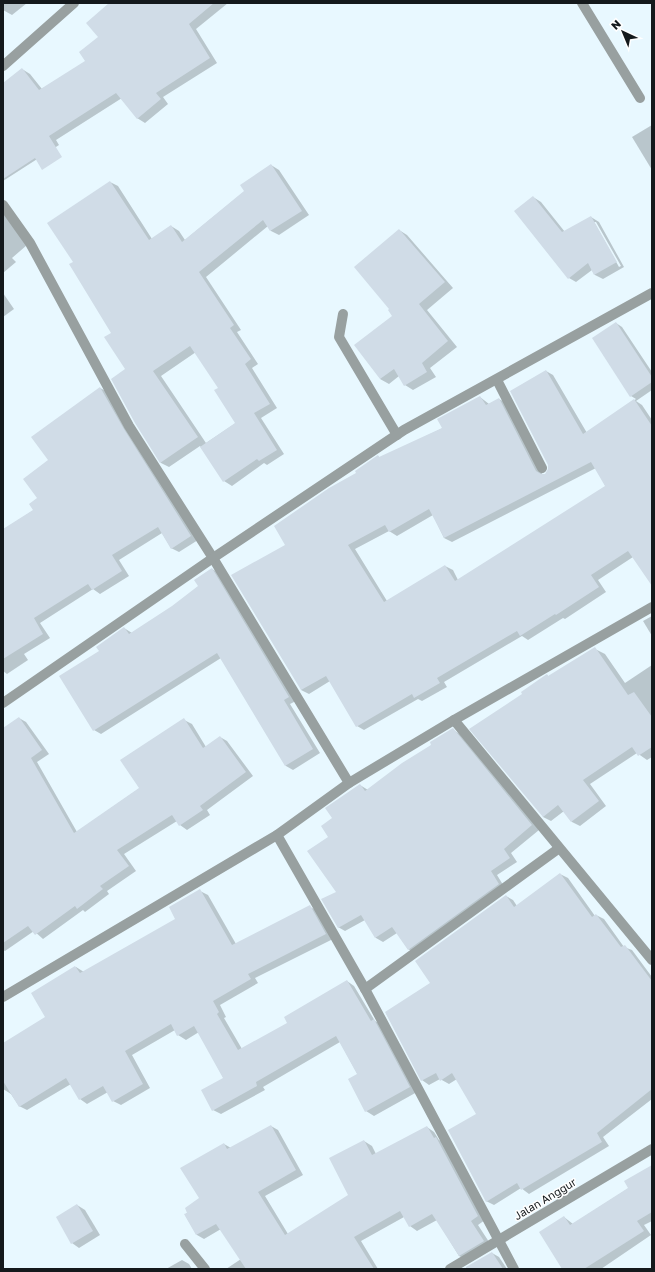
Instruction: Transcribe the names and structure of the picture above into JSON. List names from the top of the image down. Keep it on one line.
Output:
{"streets":{"street":["Jalan Anggur"]},"north":"top left"}
